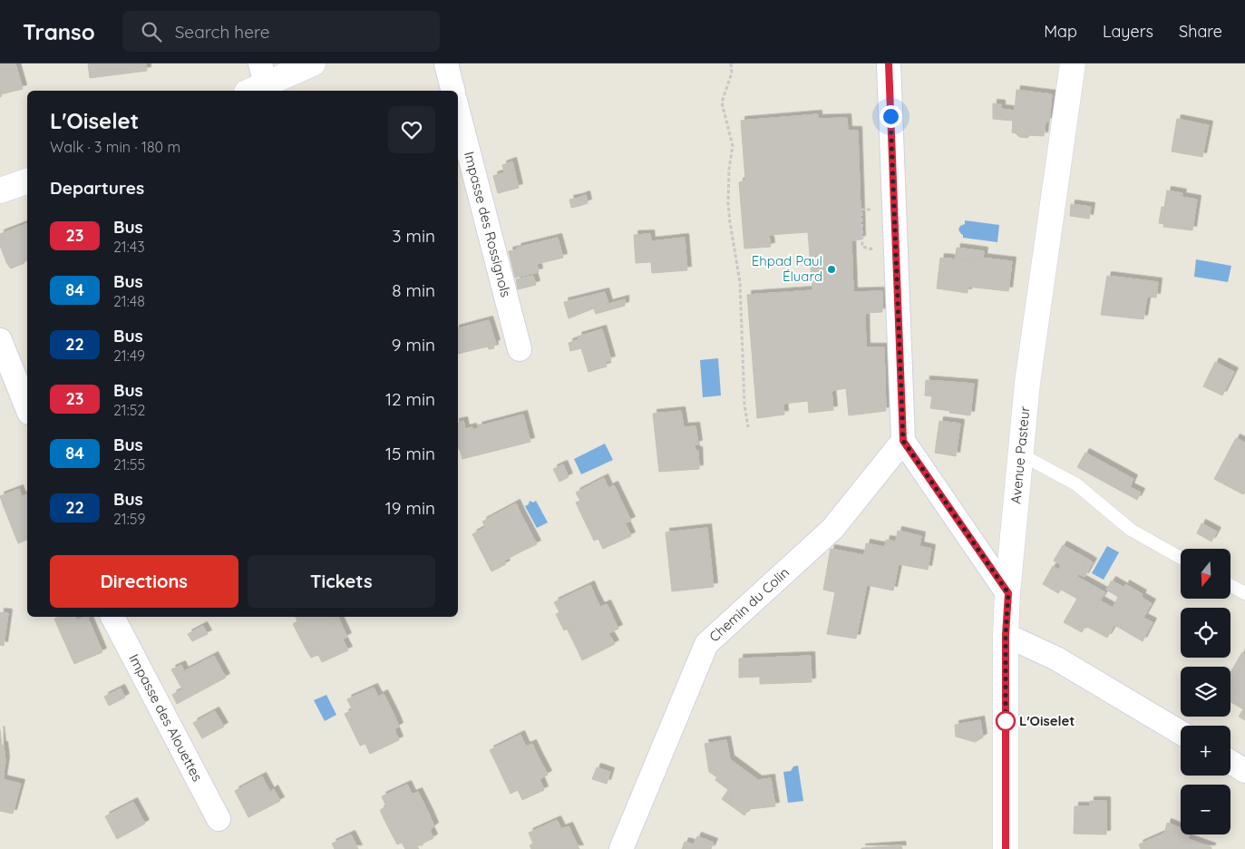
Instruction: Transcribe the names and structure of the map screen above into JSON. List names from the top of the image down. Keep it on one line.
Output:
{"streets":{"main road":["Avenue Pasteur"],"street":["Impasse des Rossignols","Chemin du Colin","Impasse des Alouettes"]},"places":["Ehpad Paul Éluard","L'Oiselet"],"lines":["bus line 23"],"north":"bottom","page":{"header":"Transo","search":"Search here","nav":["Map","Layers","Share"],"heading":[["L'Oiselet","Walk · 3 min · 180 m"],"Departures"],"list":[{"mark":"23","name":"Bus","note":"21:43","value":"3 min"},{"mark":"84","name":"Bus","note":"21:48","value":"8 min"},{"mark":"22","name":"Bus","note":"21:49","value":"9 min"},{"mark":"23","name":"Bus","note":"21:52","value":"12 min"},{"mark":"84","name":"Bus","note":"21:55","value":"15 min"},{"mark":"22","name":"Bus","note":"21:59","value":"19 min"}],"buttons":["Directions","Tickets"],"map_buttons":["+","−"]}}
